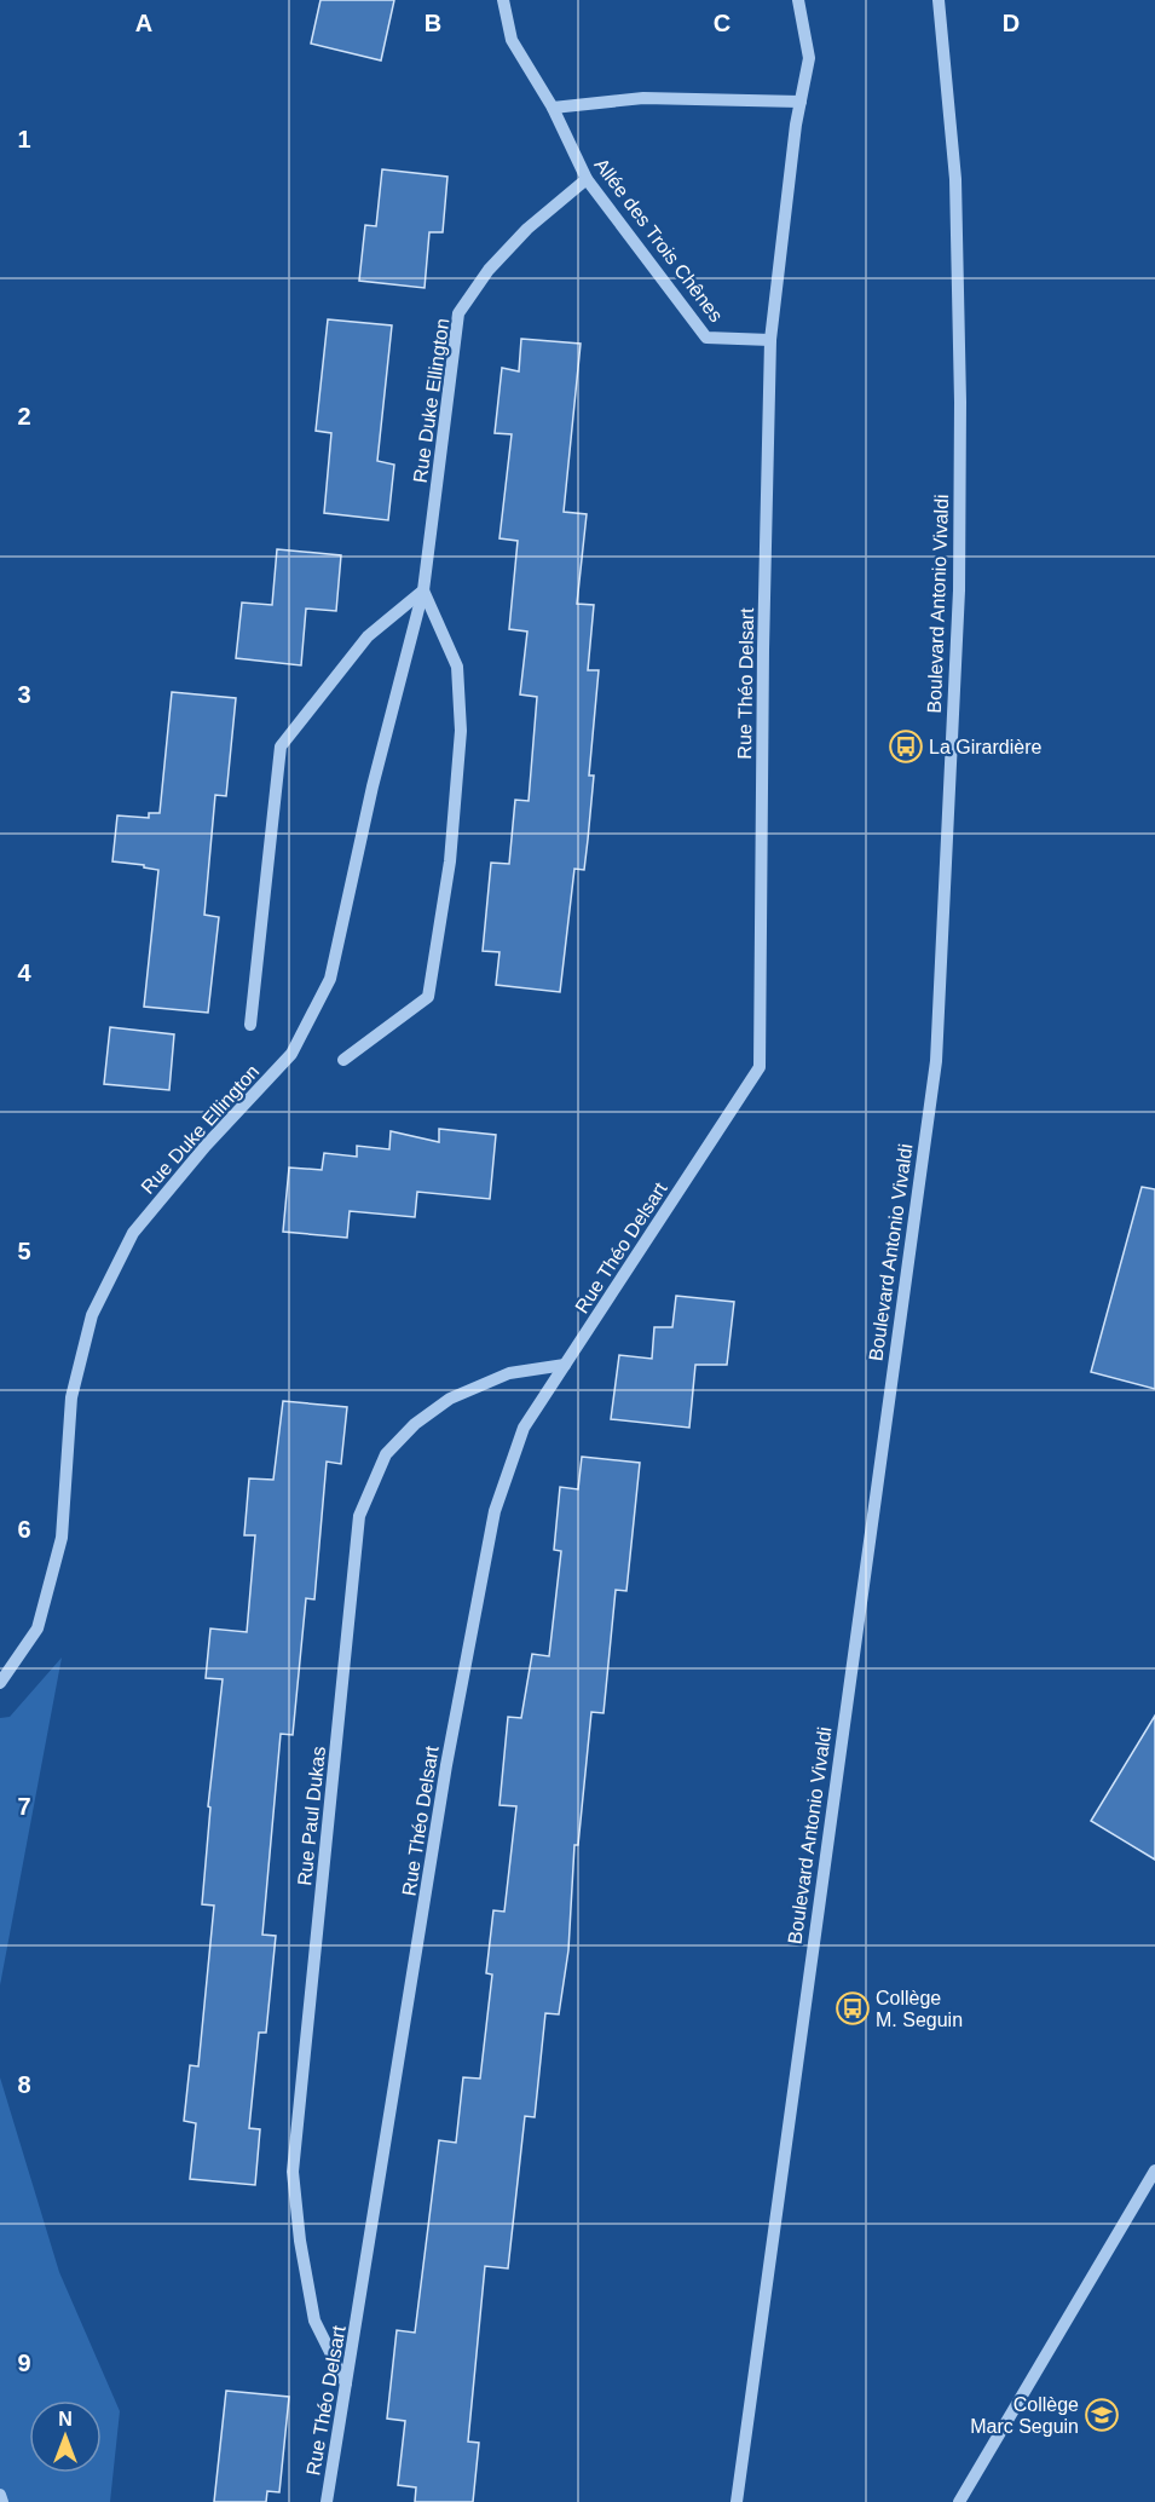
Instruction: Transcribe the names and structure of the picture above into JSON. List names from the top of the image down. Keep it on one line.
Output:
{"streets":{"street":["Allée des Trois Chênes","Rue Duke Ellington","Boulevard Antonio Vivaldi","Rue Théo Delsart","Rue Paul Dukas"]},"crossings":[["Allée des Trois Chênes","Rue Duke Ellington"],["Allée des Trois Chênes","Rue Théo Delsart"],["Rue Théo Delsart","Rue Paul Dukas"]],"places":{"bus stop":["La Girardière","Collège M. Seguin"],"school or university":["Collège Marc Seguin"]},"north":"top","grid":{"columns":["A","B","C","D"],"rows":["1","2","3","4","5","6","7","8","9"]}}
